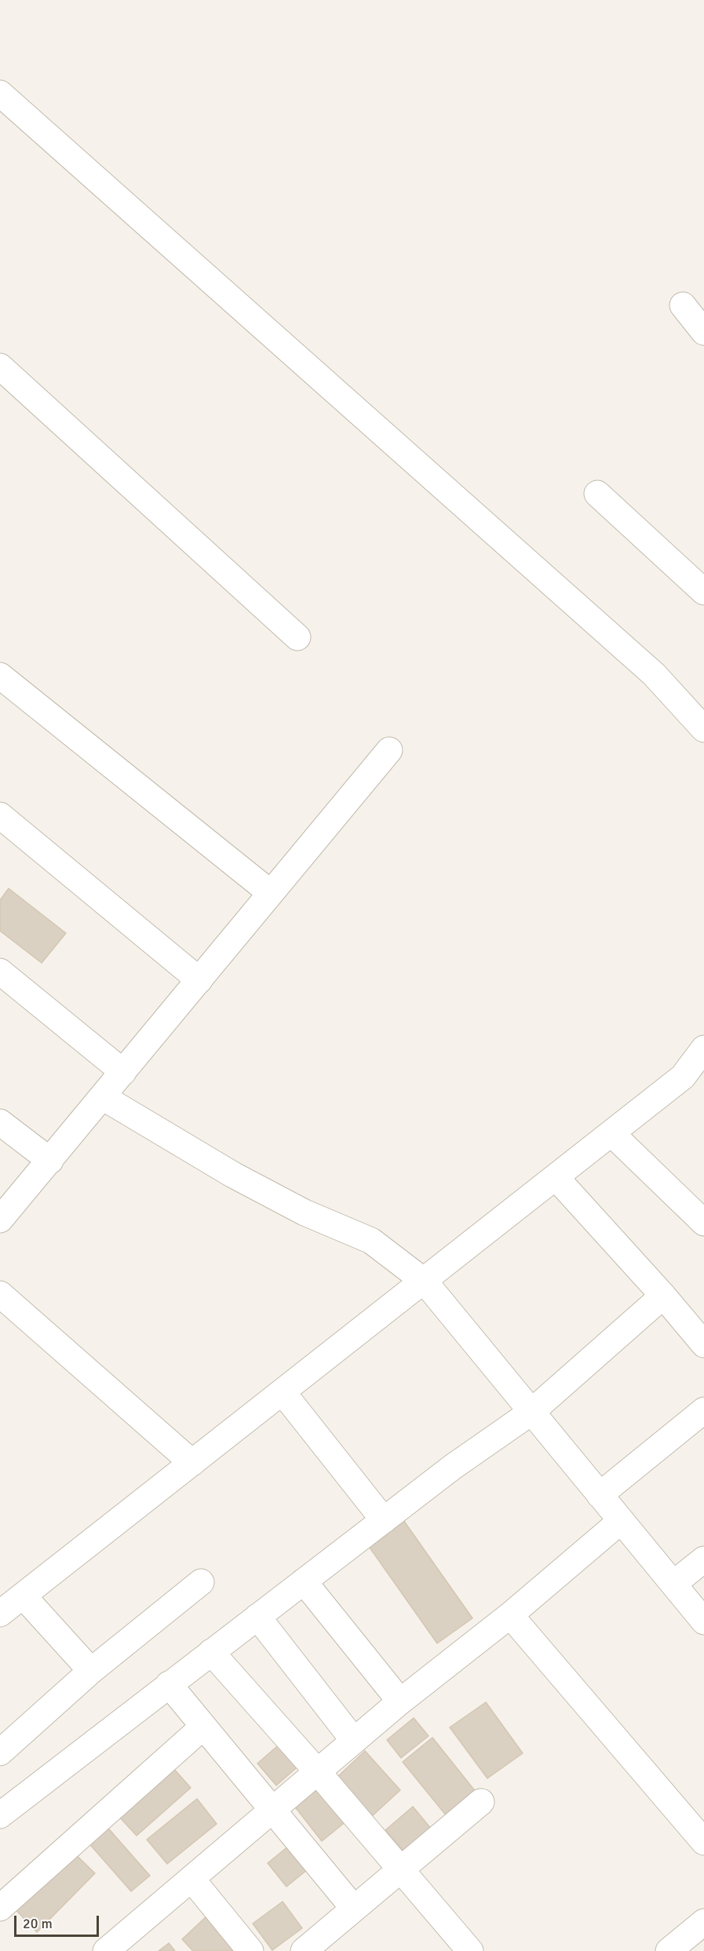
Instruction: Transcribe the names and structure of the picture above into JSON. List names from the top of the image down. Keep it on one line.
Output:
{"scale_bar":"20 m"}
